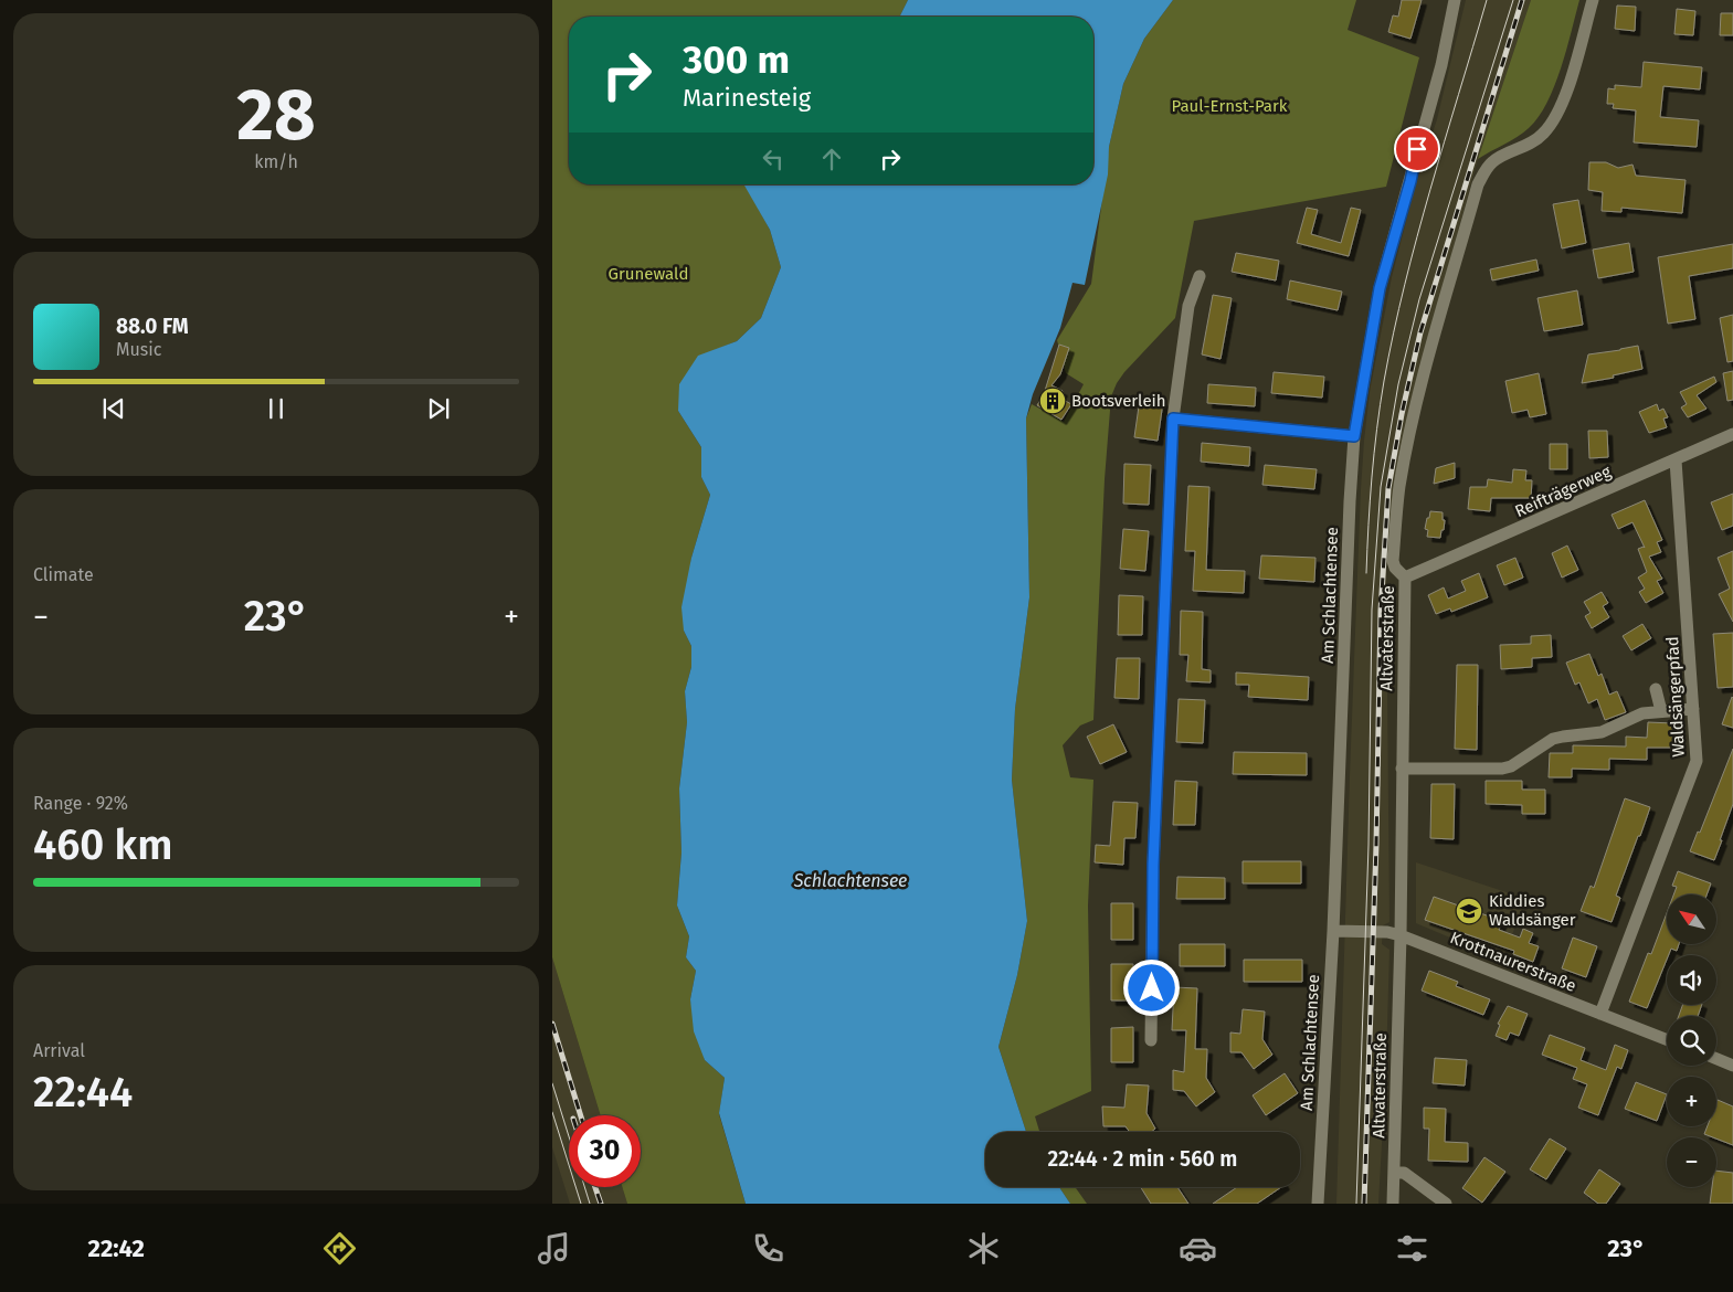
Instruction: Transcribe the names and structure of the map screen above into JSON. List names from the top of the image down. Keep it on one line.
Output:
{"streets":{"street":["Reifträgerweg","Am Schlachtensee","Altvaterstraße","Waldsängerpfad","Krottnaurerstraße"]},"crossings":[["Reifträgerweg","Altvaterstraße"],["Reifträgerweg","Waldsängerpfad"],["Am Schlachtensee","Krottnaurerstraße"],["Altvaterstraße","Krottnaurerstraße"],["Waldsängerpfad","Krottnaurerstraße"]],"water":["Schlachtensee"],"parks":["Paul-Ernst-Park","Grunewald"],"places":{"building":["Bootsverleih"],"school or university":["Kiddies Waldsänger"]},"north":"top left","page":{"tile":[["28","km/h"],"Climate",["Range · 92%","460 km"],["Arrival","22:44"]],"turn":["300 m","Marinesteig"],"song":["88.0 FM","Music"],"heat":["−","23°","+"],"map_buttons":["+","−"],"limit":"30","trip":"22:44 · 2 min · 560 m","tabs":["22:42","23°"]}}
